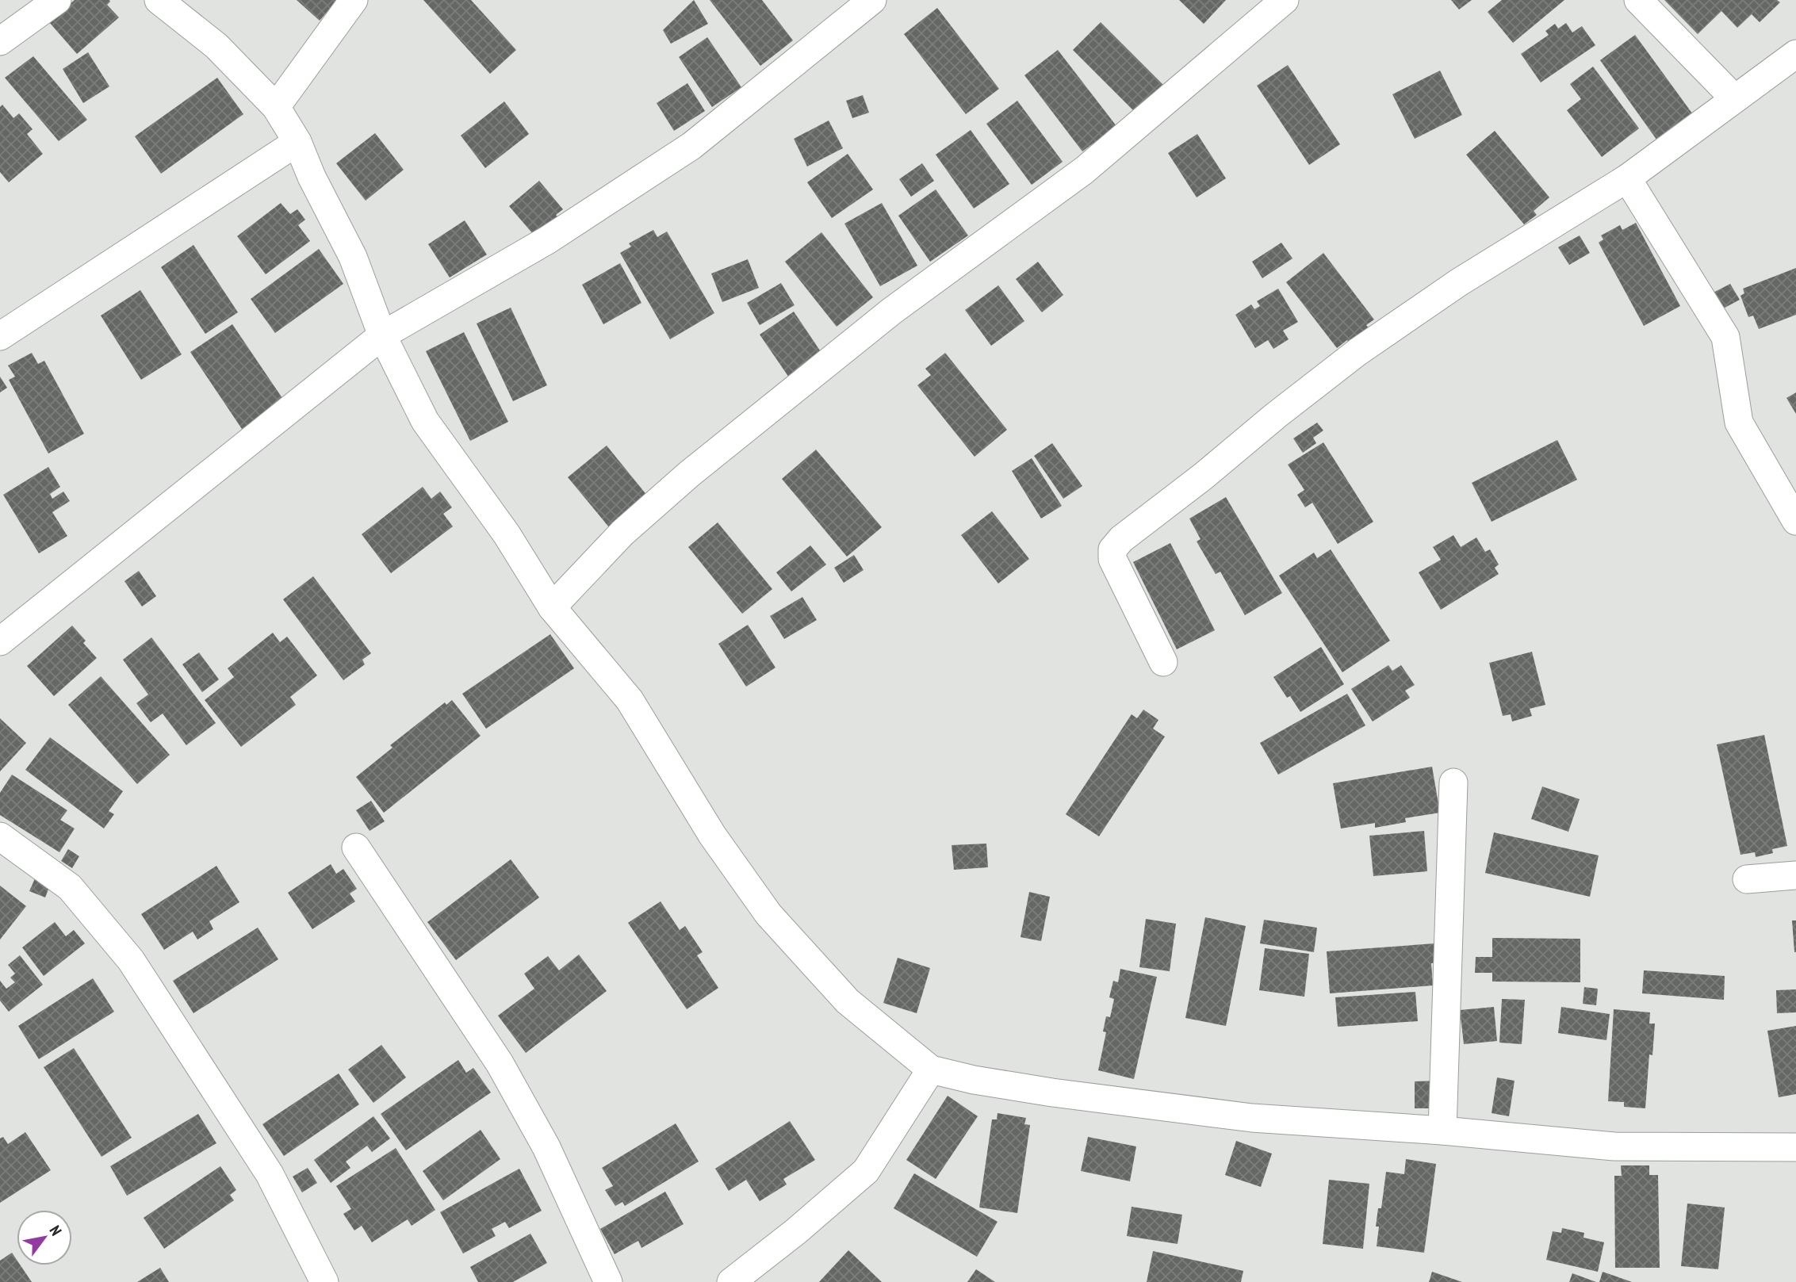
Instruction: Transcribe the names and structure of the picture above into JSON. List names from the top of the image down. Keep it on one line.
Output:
{"north":"top right"}
